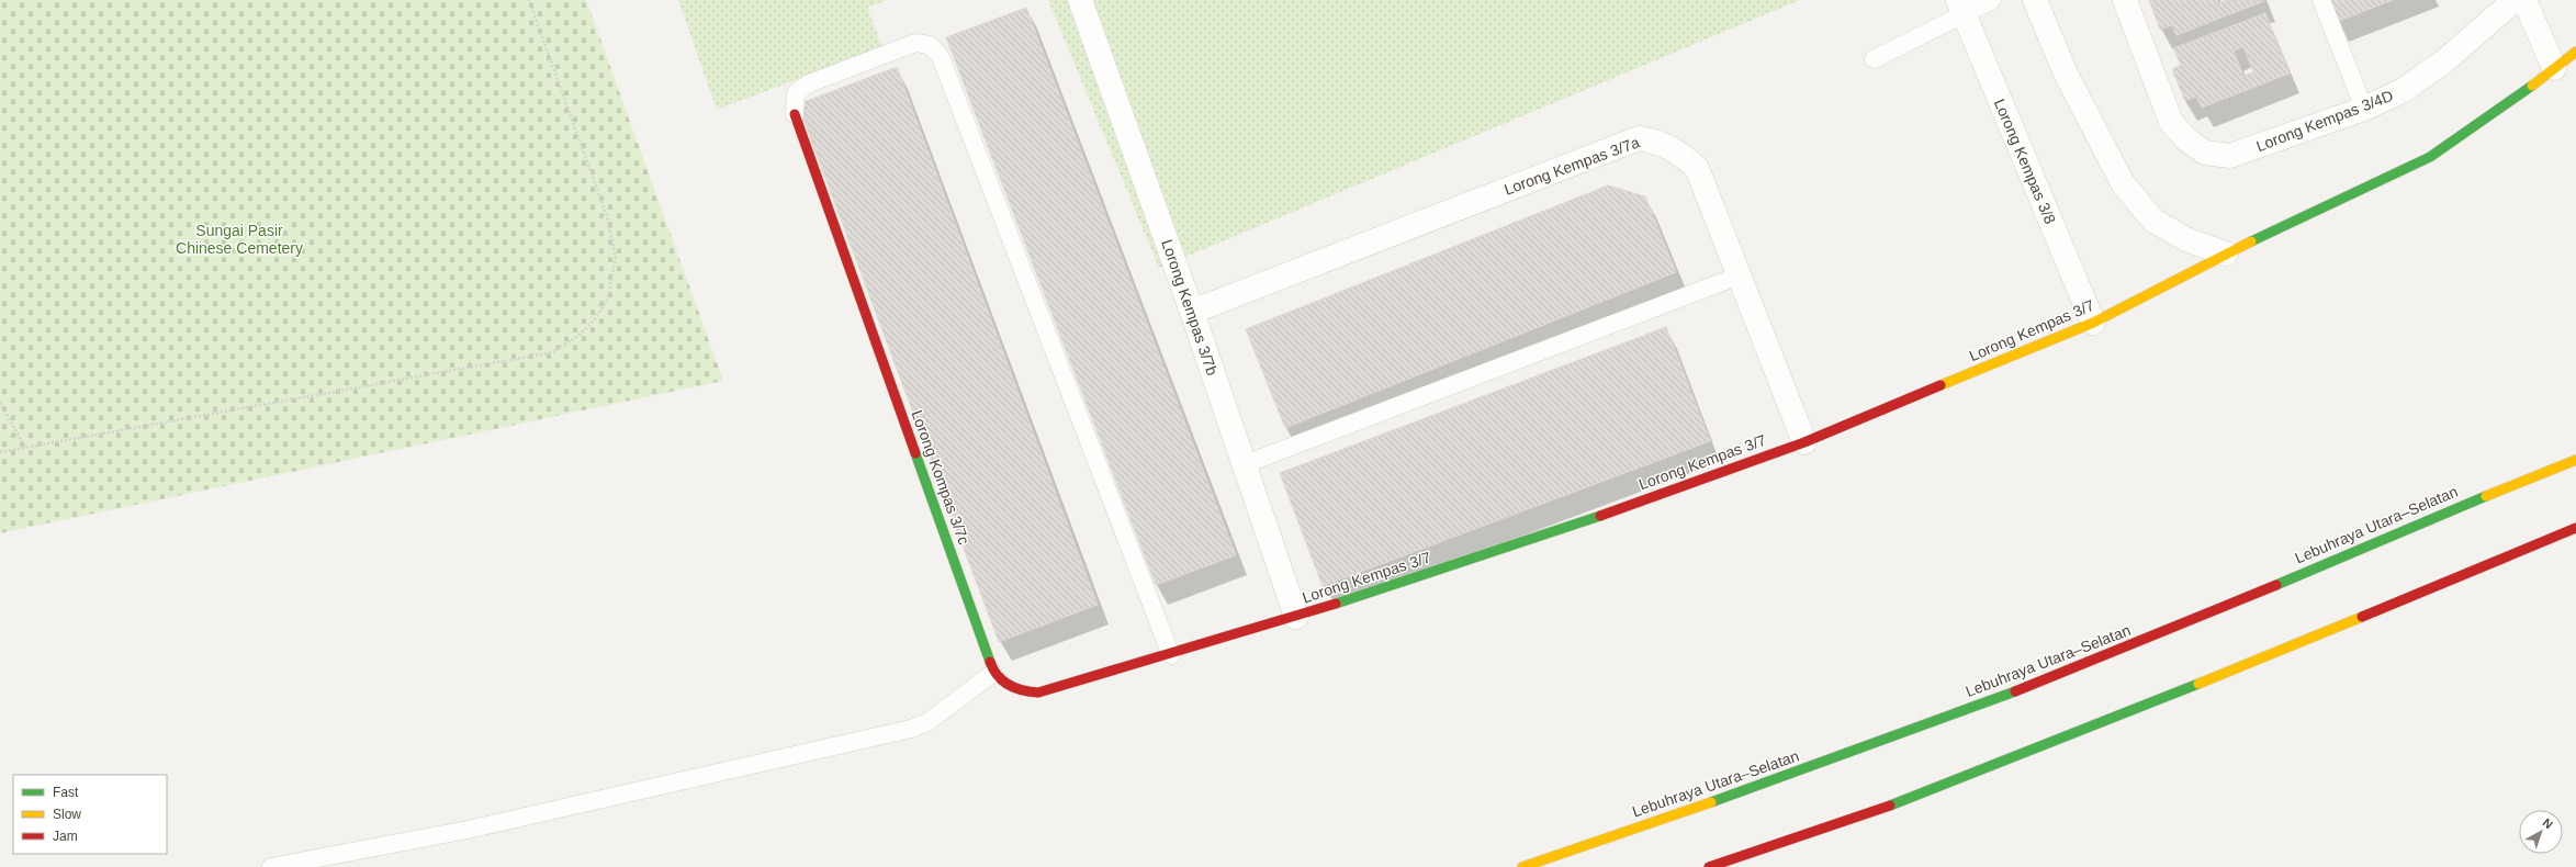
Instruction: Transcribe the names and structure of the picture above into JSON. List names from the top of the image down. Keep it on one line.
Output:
{"streets":{"main road":["Lorong Kempas 3/7","Lorong Kompas 3/7c","Lebuhraya Utara–Selatan"],"street":["Lorong Kempas 3/4D","Lorong Kempas 3/8","Lorong Kempas 3/7a","Lorong Kempas 3/7b"]},"crossings":[["Lorong Kempas 3/8","Lorong Kempas 3/7"],["Lorong Kempas 3/7a","Lorong Kempas 3/7b"],["Lorong Kempas 3/7a","Lorong Kempas 3/7"],["Lorong Kempas 3/7b","Lorong Kempas 3/7"],["Lorong Kempas 3/7","Lorong Kompas 3/7c"]],"parks":["Sungai Pasir Chinese Cemetery"],"legend":["Fast","Slow","Jam"],"north":"top right"}
